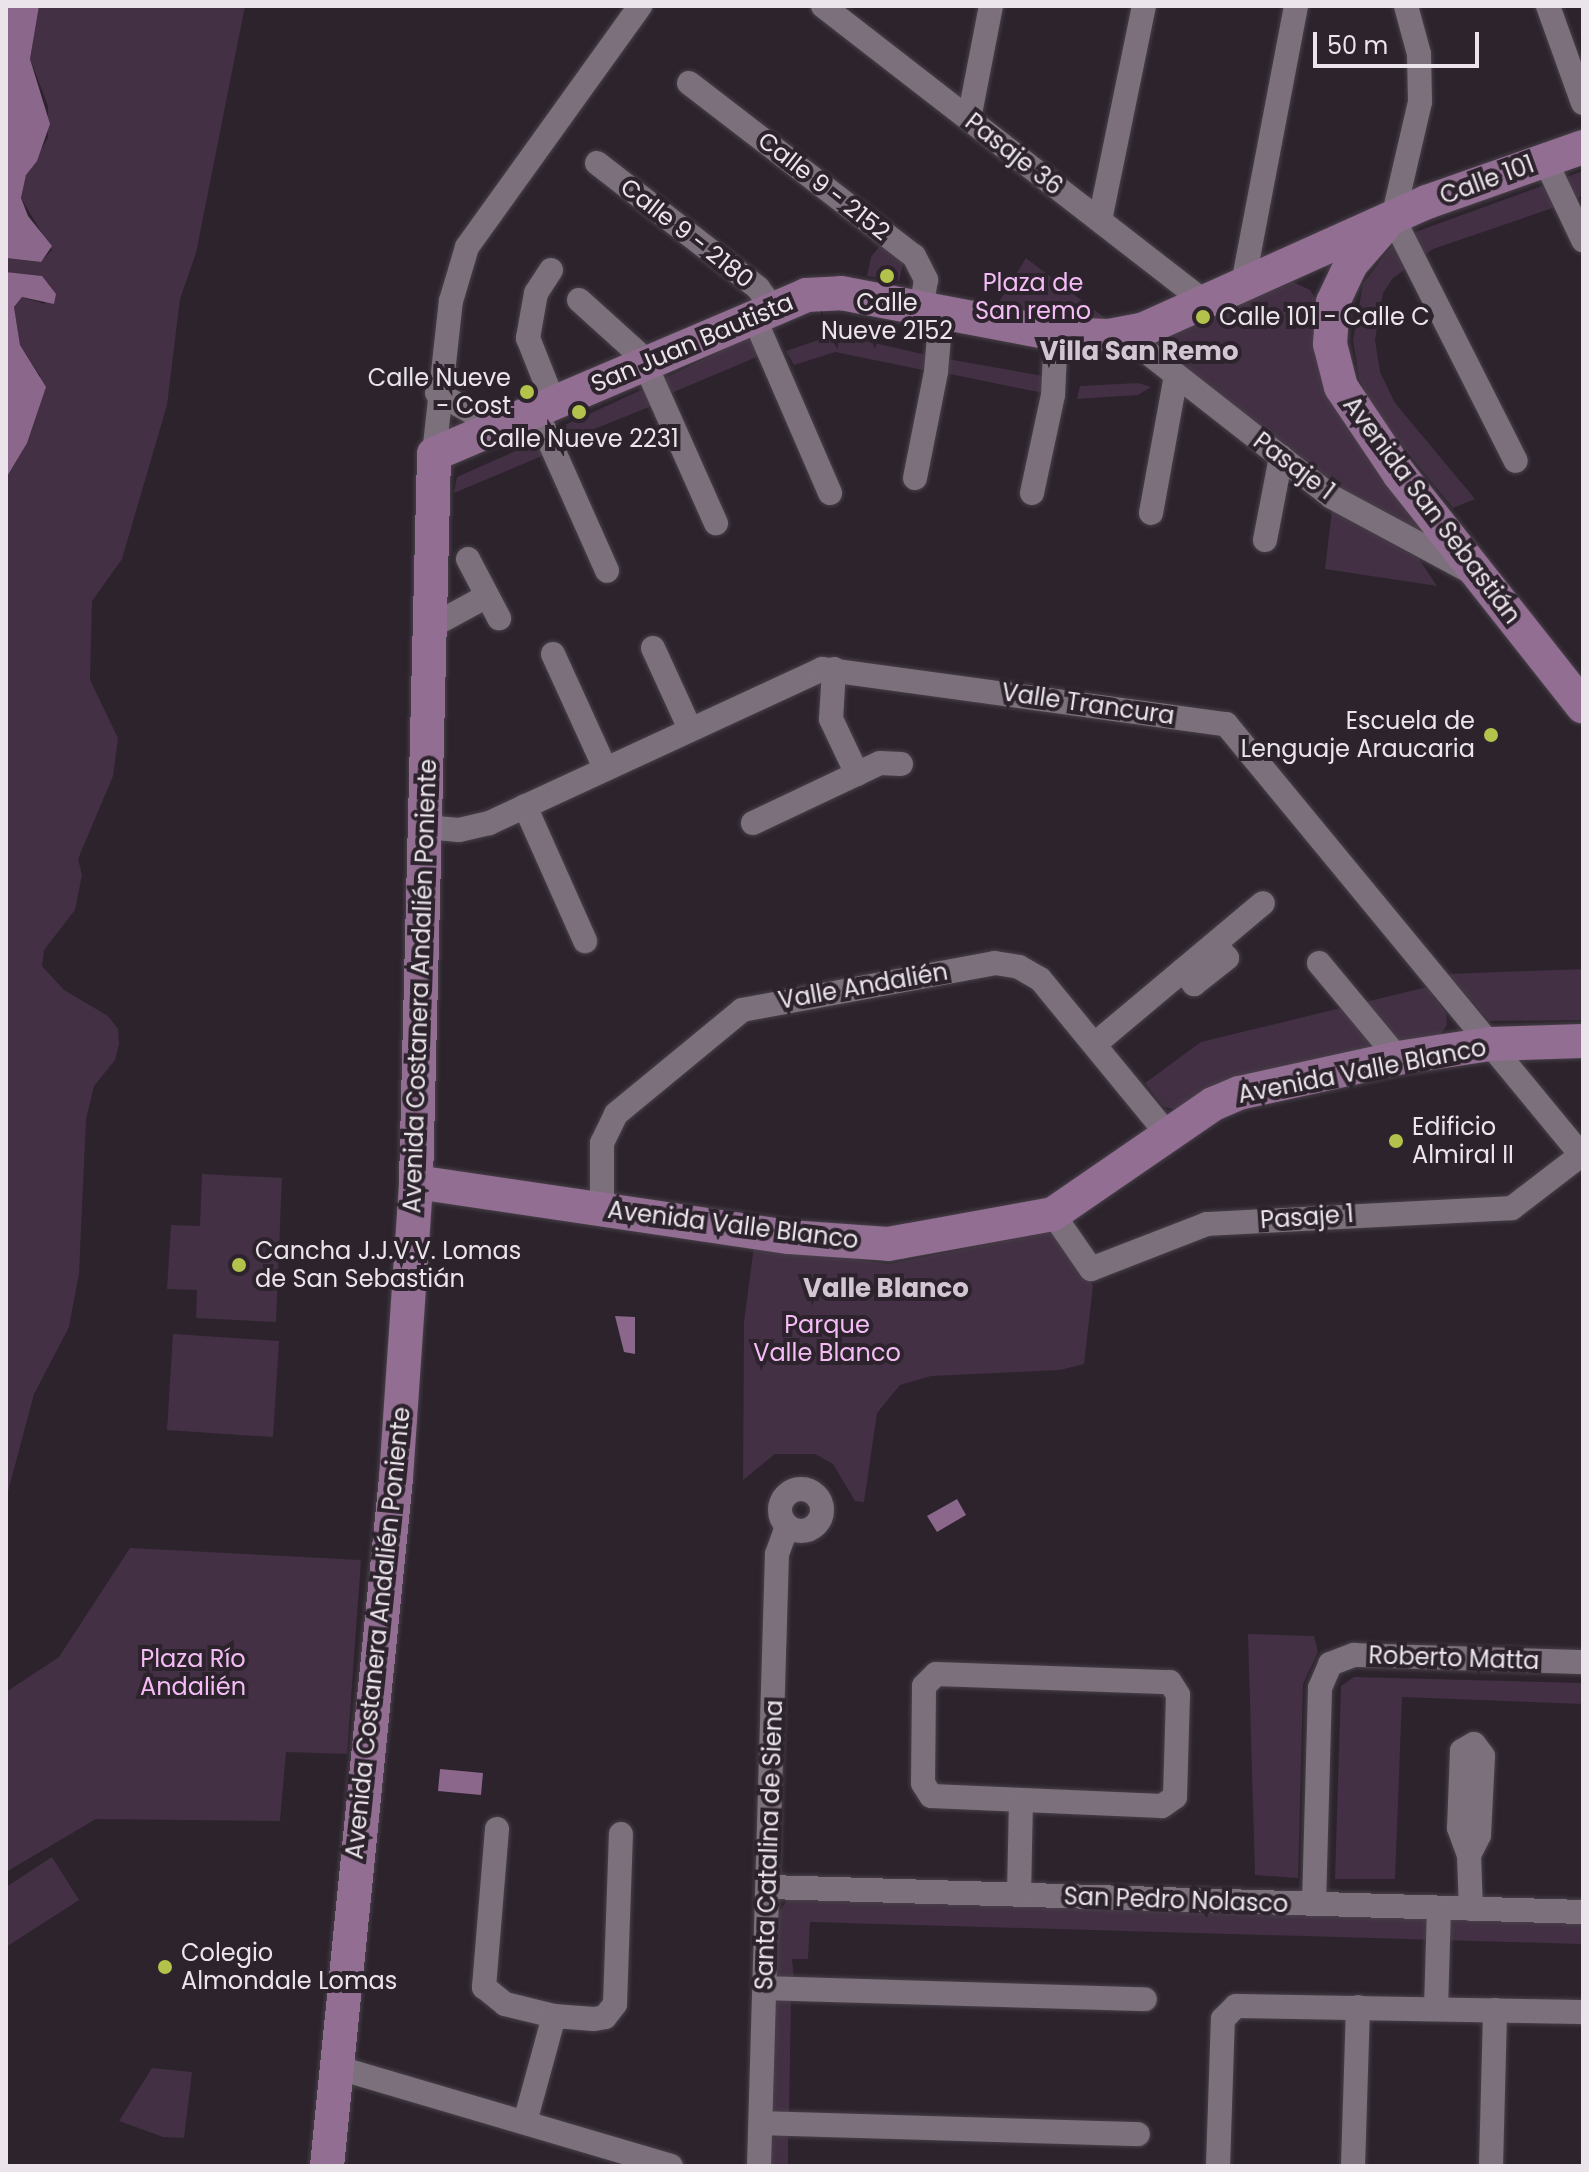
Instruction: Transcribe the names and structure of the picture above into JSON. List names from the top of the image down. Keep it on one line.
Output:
{"streets":{"street":["Pasaje 36","Calle 101","Calle 9 - 2152","Calle 9 - 2180","San Juan Bautista","Pasaje 1","Avenida San Sebastián","Valle Trancura","Avenida Costanera Andalién Poniente","Valle Andalién","Avenida Valle Blanco","Roberto Matta","Santa Catalina de Siena","San Pedro Nolasco"]},"crossings":[["Pasaje 36","San Juan Bautista"],["Calle 101","San Juan Bautista"],["Calle 101","Avenida San Sebastián"],["Calle 9 - 2152","San Juan Bautista"],["Calle 9 - 2180","San Juan Bautista"],["San Juan Bautista","Pasaje 1"],["San Juan Bautista","Avenida San Sebastián"],["San Juan Bautista","Avenida Costanera Andalién Poniente"],["Pasaje 1","Avenida San Sebastián"],["Pasaje 1","Valle Trancura"],["Pasaje 1","Avenida Valle Blanco"],["Valle Trancura","Avenida Costanera Andalién Poniente"],["Valle Trancura","Avenida Valle Blanco"],["Avenida Costanera Andalién Poniente","Avenida Valle Blanco"],["Valle Andalién","Avenida Valle Blanco"],["Roberto Matta","San Pedro Nolasco"],["Santa Catalina de Siena","San Pedro Nolasco"]],"districts":["Villa San Remo","Valle Blanco"],"parks":["Plaza de San remo","Parque Valle Blanco","Plaza Río Andalién"],"places":["Calle Nueve 2152","Calle 101 - Calle C","Calle Nueve - Cost","Calle Nueve 2231","Escuela de Lenguaje Araucaria","Edificio Almiral II","Cancha J.J.V.V. Lomas de San Sebastián","Colegio Almondale Lomas"],"scale_bar":"50 m"}
